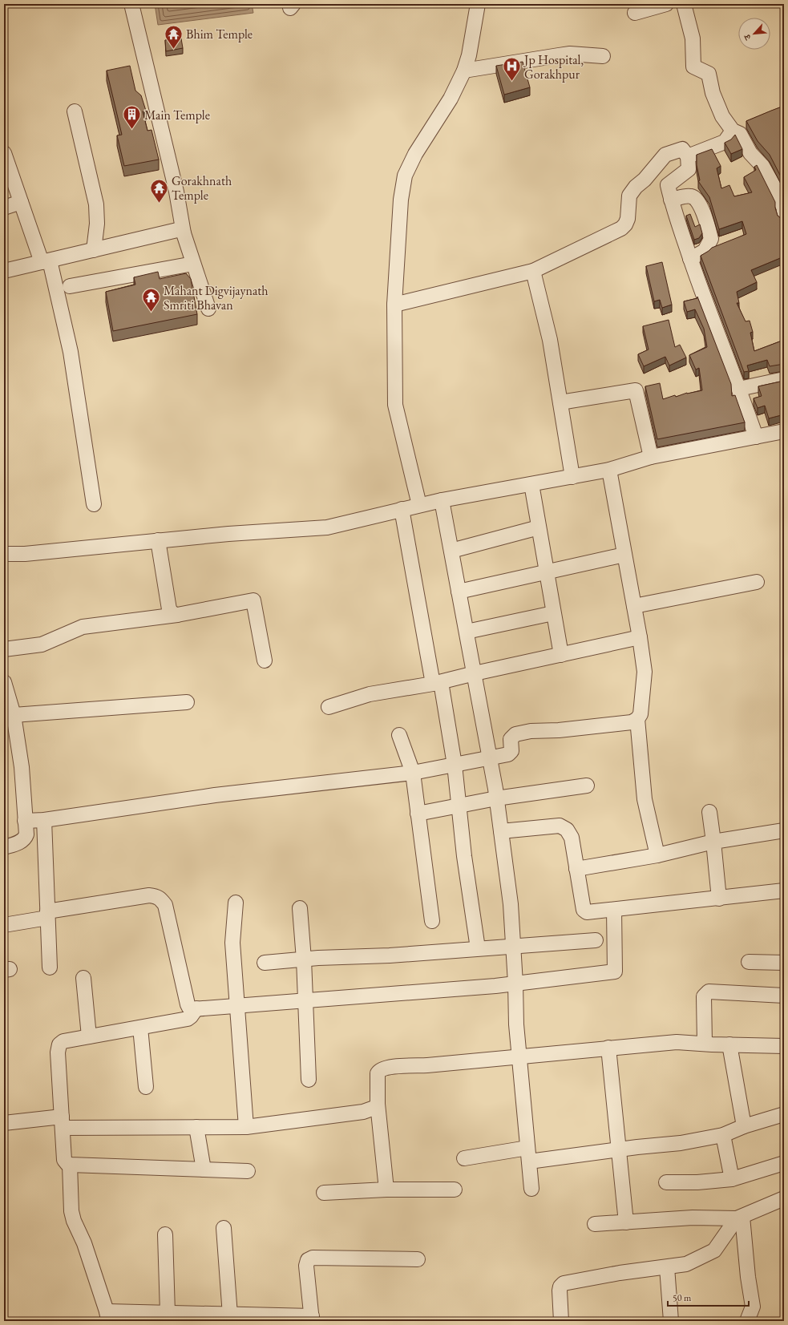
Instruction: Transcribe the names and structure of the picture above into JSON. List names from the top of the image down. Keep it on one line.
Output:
{"places":{"temple":["Bhim Temple","Gorakhnath Temple","Mahant Digvijaynath Smriti Bhavan"],"hospital":["Jp Hospital, Gorakhpur"],"building":["Main Temple"]},"scale_bar":"50 m","north":"bottom left"}
